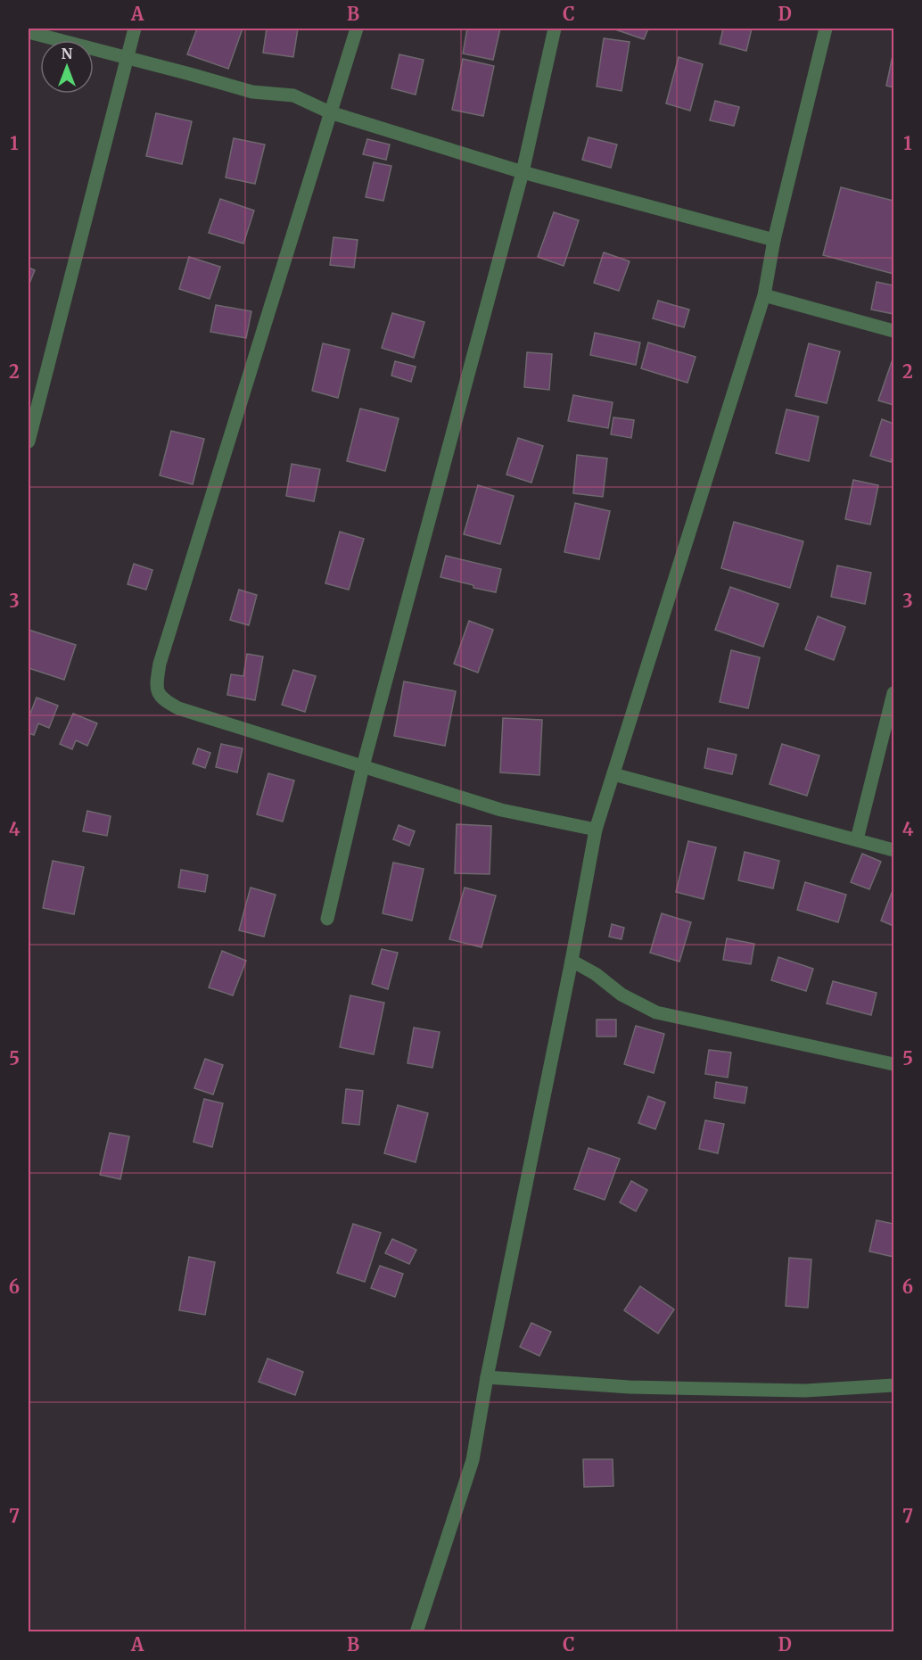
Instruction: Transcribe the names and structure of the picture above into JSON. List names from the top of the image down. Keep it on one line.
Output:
{"north":"top","grid":{"columns":["A","B","C","D"],"rows":["1","2","3","4","5","6","7"]}}
